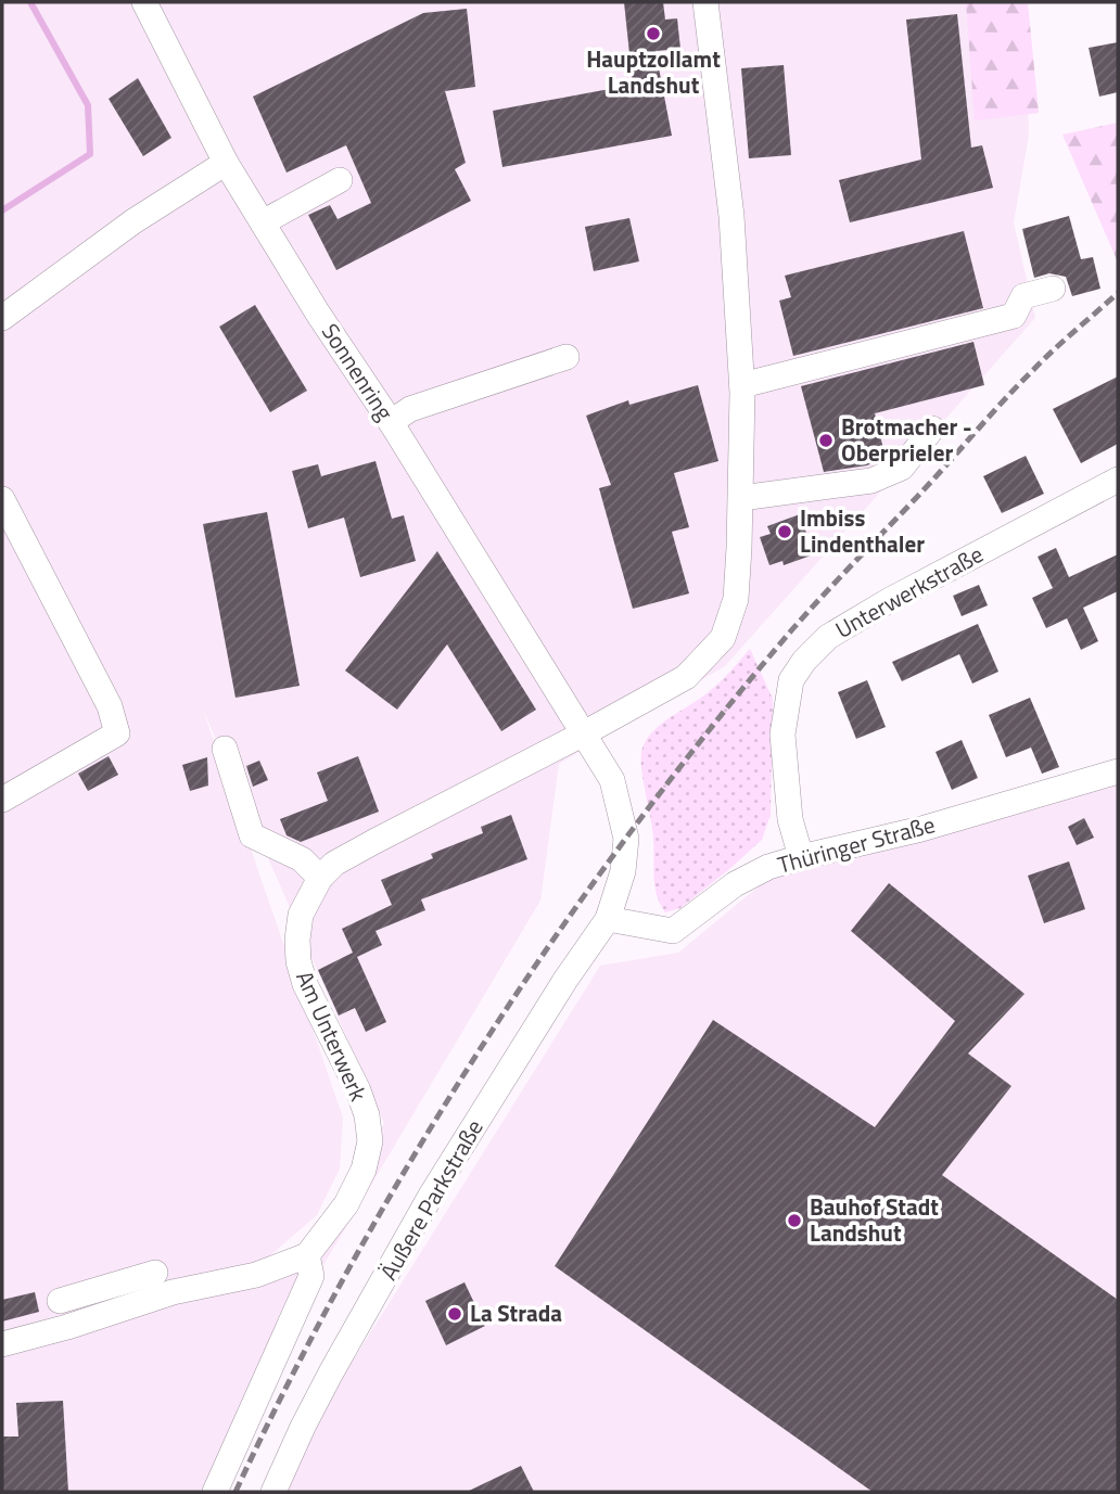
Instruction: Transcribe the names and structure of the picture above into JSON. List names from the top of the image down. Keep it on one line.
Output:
{"streets":{"street":["Sonnenring","Unterwerkstraße","Thüringer Straße","Am Unterwerk","Äußere Parkstraße"]},"crossings":[["Sonnenring","Thüringer Straße"],["Sonnenring","Am Unterwerk"],["Sonnenring","Äußere Parkstraße"],["Unterwerkstraße","Thüringer Straße"],["Thüringer Straße","Äußere Parkstraße"]],"places":["Hauptzollamt Landshut","Brotmacher - Oberprieler","Imbiss Lindenthaler","Bauhof Stadt Landshut","La Strada"]}
